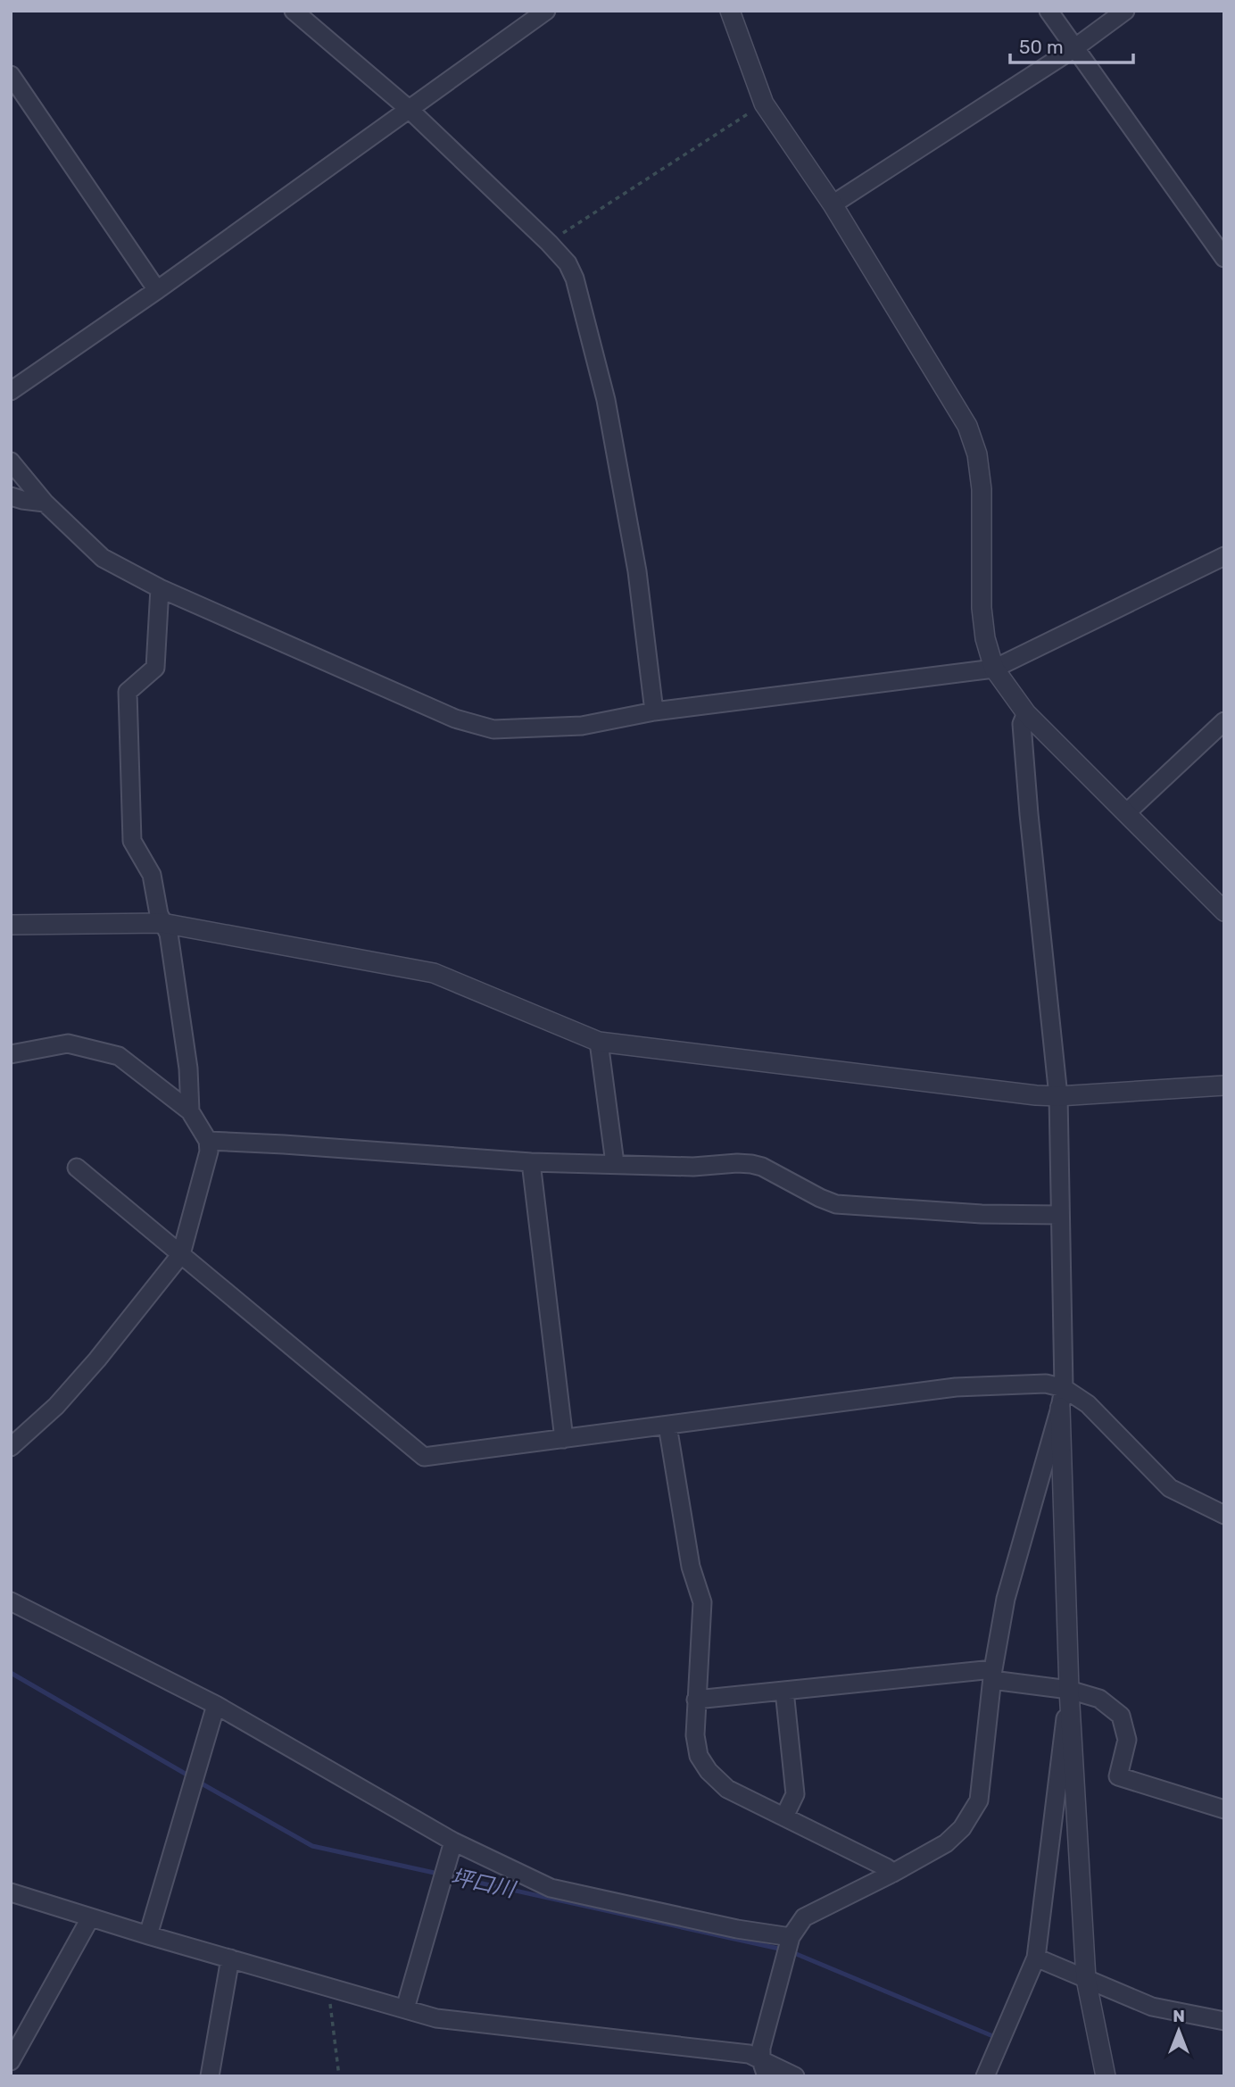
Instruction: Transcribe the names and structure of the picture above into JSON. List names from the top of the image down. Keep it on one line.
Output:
{"water":["坪口川"],"scale_bar":"50 m","north":"top"}
